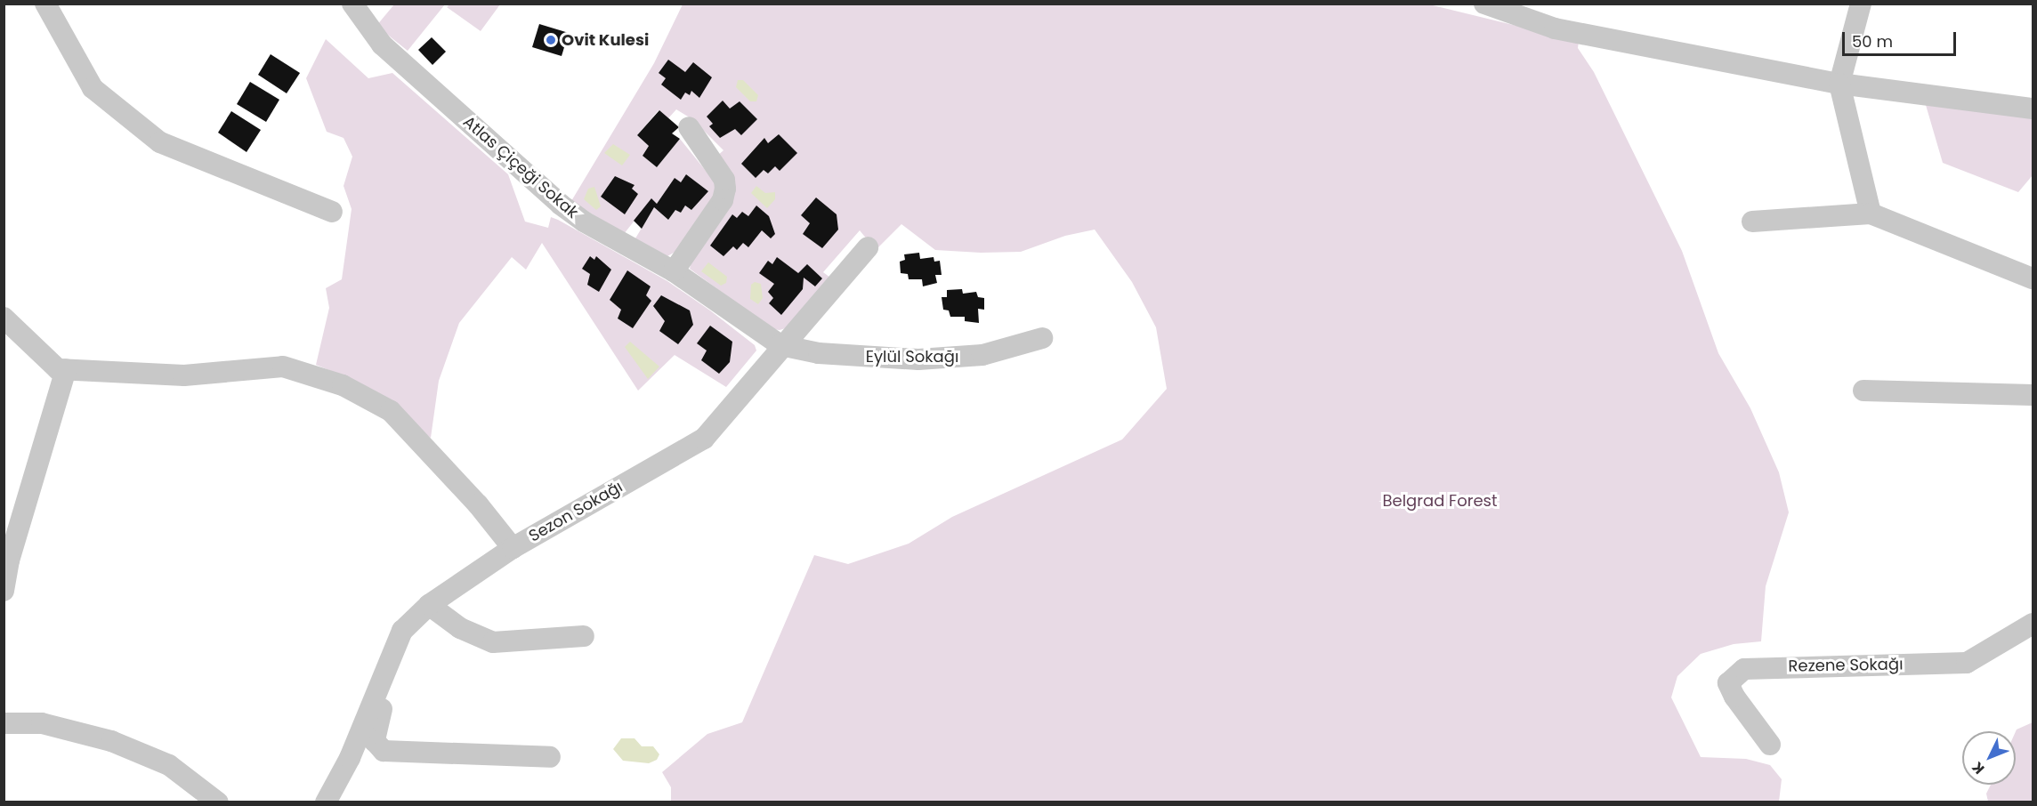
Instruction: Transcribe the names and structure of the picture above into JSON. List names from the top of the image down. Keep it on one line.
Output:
{"streets":{"street":["Atlas Çiçeği Sokak","Eylül Sokağı","Sezon Sokağı","Rezene Sokağı"]},"crossings":[["Atlas Çiçeği Sokak","Eylül Sokağı"],["Atlas Çiçeği Sokak","Sezon Sokağı"],["Eylül Sokağı","Sezon Sokağı"]],"parks":["Belgrad Forest"],"places":["Ovit Kulesi"],"scale_bar":"50 m","north":"bottom left"}
